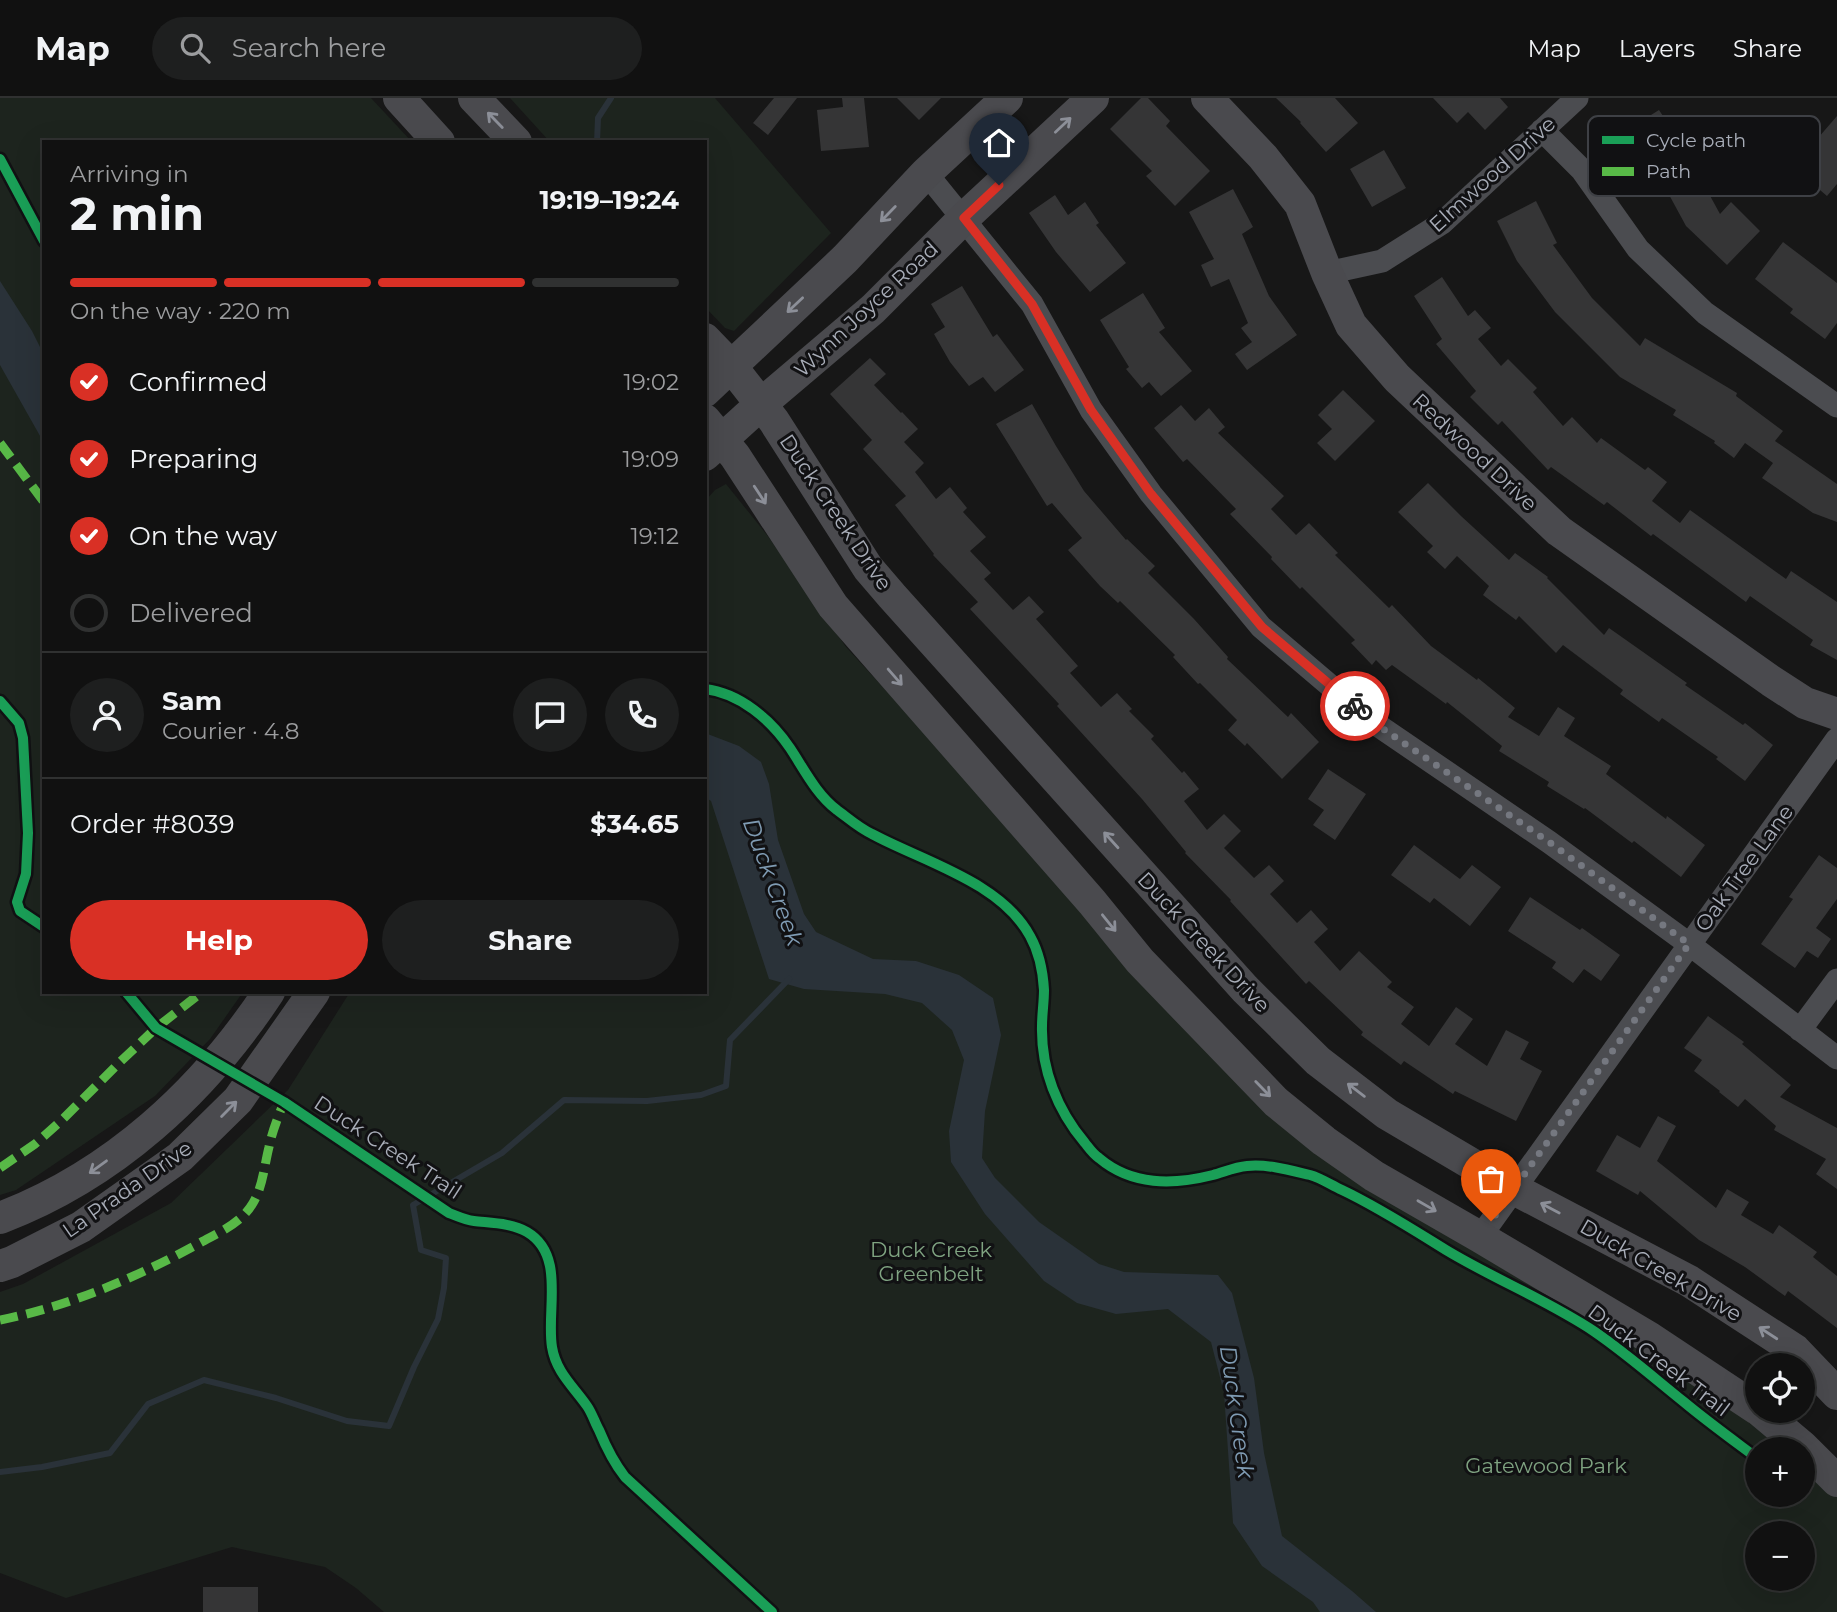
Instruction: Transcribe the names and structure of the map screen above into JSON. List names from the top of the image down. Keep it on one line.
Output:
{"streets":{"main road":["Wynn Joyce Road","Redwood Drive","Duck Creek Drive","La Prada Drive"],"street":["Elmwood Drive","Oak Tree Lane"],"cycle path":["Duck Creek Trail"]},"crossings":[["Elmwood Drive","Redwood Drive"],["Wynn Joyce Road","Duck Creek Drive"],["Duck Creek Drive","Oak Tree Lane"]],"water":["Duck Creek"],"parks":["Duck Creek Greenbelt","Gatewood Park"],"legend":["Cycle path","Path"],"page":{"header":"Map","search":"Search here","nav":["Map","Layers","Share"],"heading":["2 min","Arriving in","19:19–19:24"],"panel":["Sam","Courier · 4.8","Order #8039","$34.65"],"bar":"On the way · 220 m","list":[["Confirmed","19:02"],["Preparing","19:09"],["On the way","19:12"],"Delivered"],"buttons":["Help","Share"],"map_buttons":["+","−"]}}
